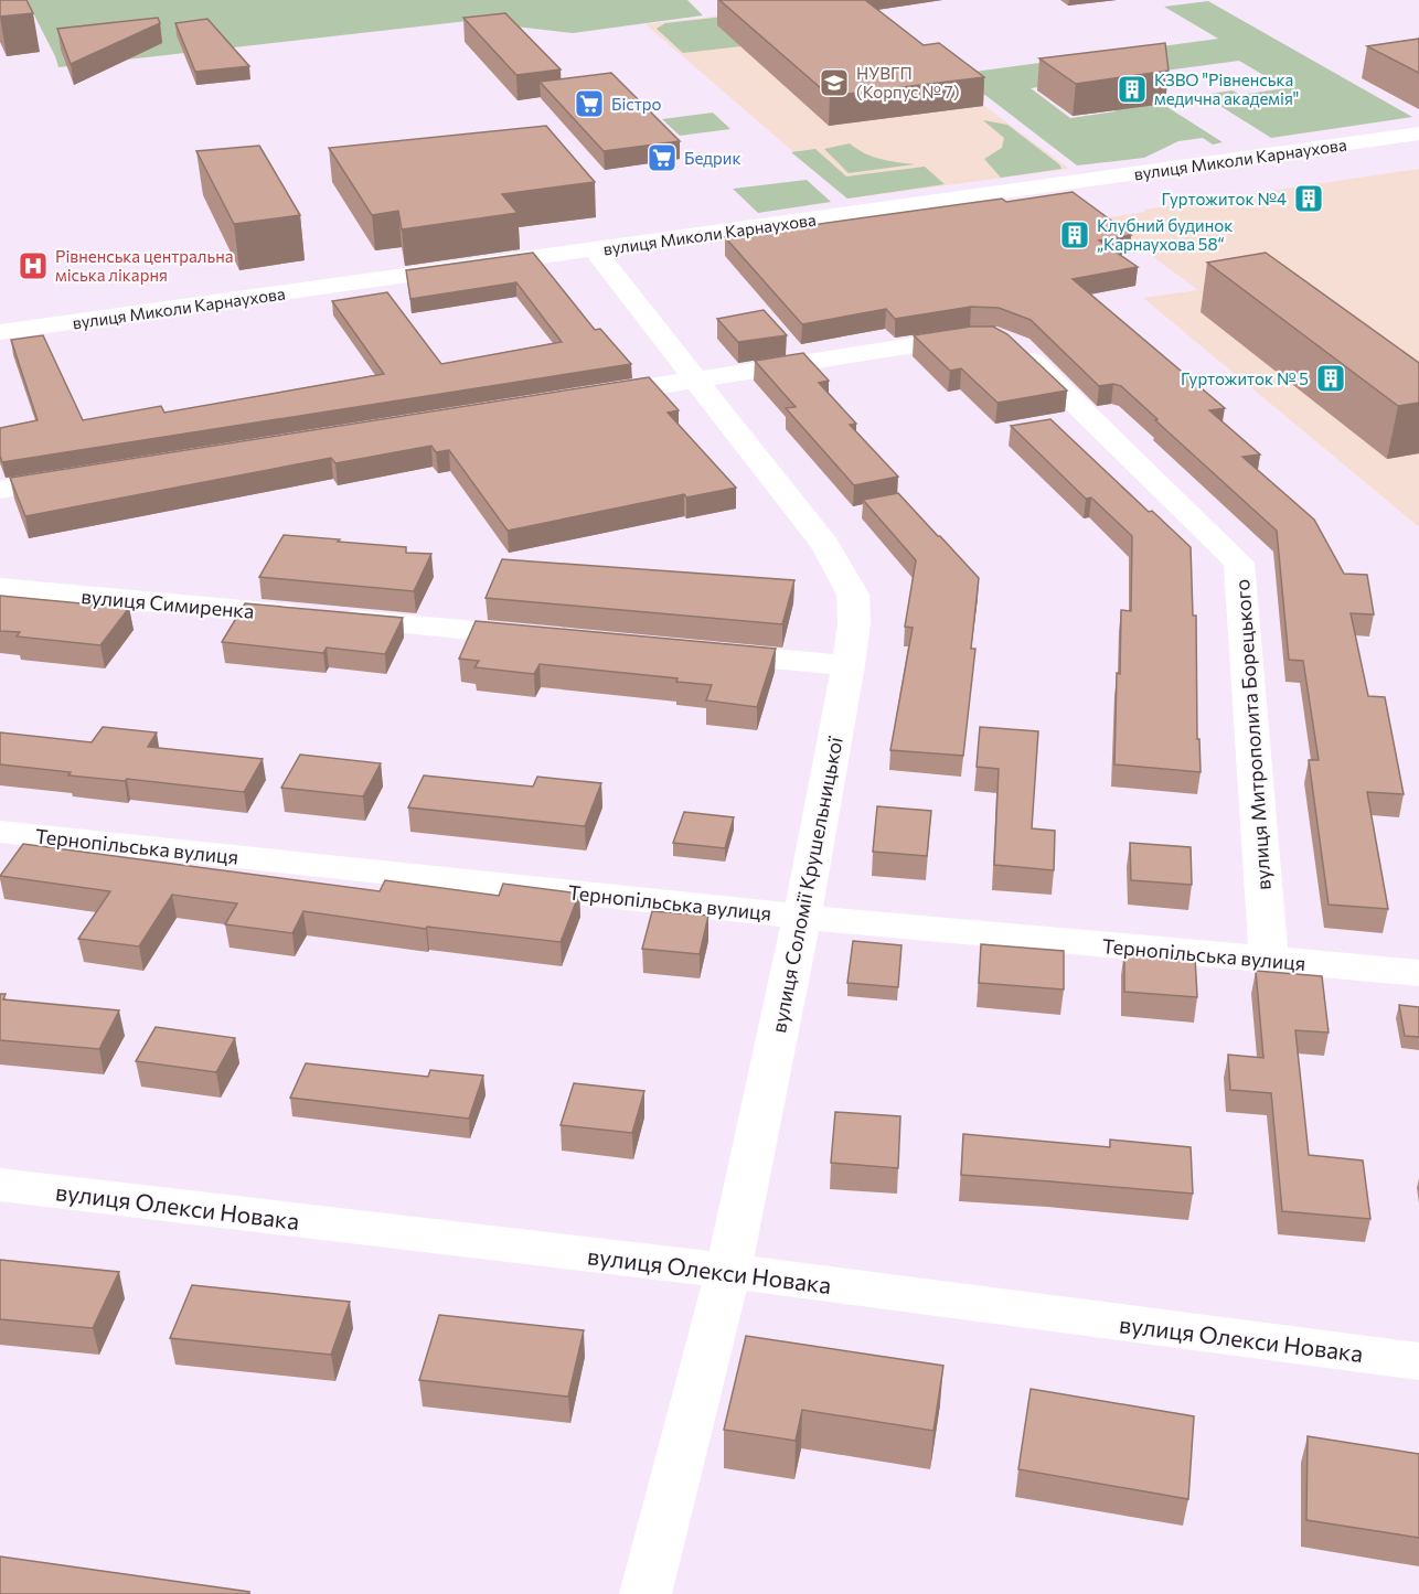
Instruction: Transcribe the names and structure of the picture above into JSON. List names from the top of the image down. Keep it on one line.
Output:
{"streets":{"street":["вулиця Миколи Карнаухова","вулиця Симиренка","вулиця Митрополита Борецького","Тернопільська вулиця","вулиця Соломії Крушельницької","вулиця Олекси Новака"]},"crossings":[["вулиця Миколи Карнаухова","вулиця Соломії Крушельницької"],["вулиця Митрополита Борецького","Тернопільська вулиця"],["вулиця Митрополита Борецького","вулиця Соломії Крушельницької"],["Тернопільська вулиця","вулиця Соломії Крушельницької"],["вулиця Соломії Крушельницької","вулиця Олекси Новака"]],"places":{"school or university":["НУВГП (Корпус № 7)"],"building":["КЗВО \"Рівненська медична академія\"","Гуртожиток №4","Клубний будинок „Карнаухова 58“","Гуртожиток № 5"],"supermarket":["Бістро","Бедрик"],"hospital":["Рівненська центральна міська лікарня"]}}
